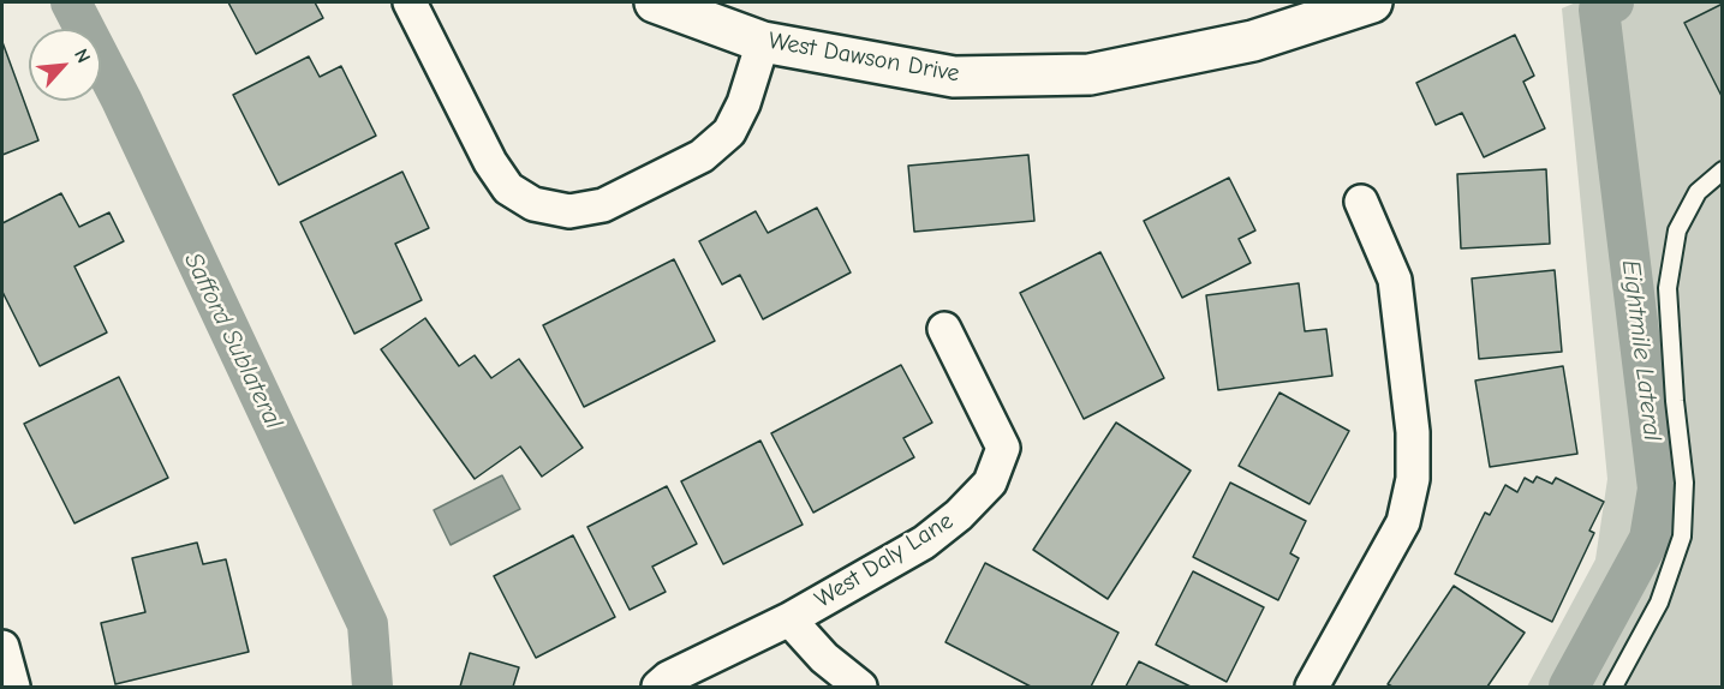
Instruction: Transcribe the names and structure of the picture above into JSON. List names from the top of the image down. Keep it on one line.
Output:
{"streets":{"street":["West Dawson Drive","West Daly Lane"]},"water":["Safford Sublateral","Eightmile Lateral"],"north":"top right"}
